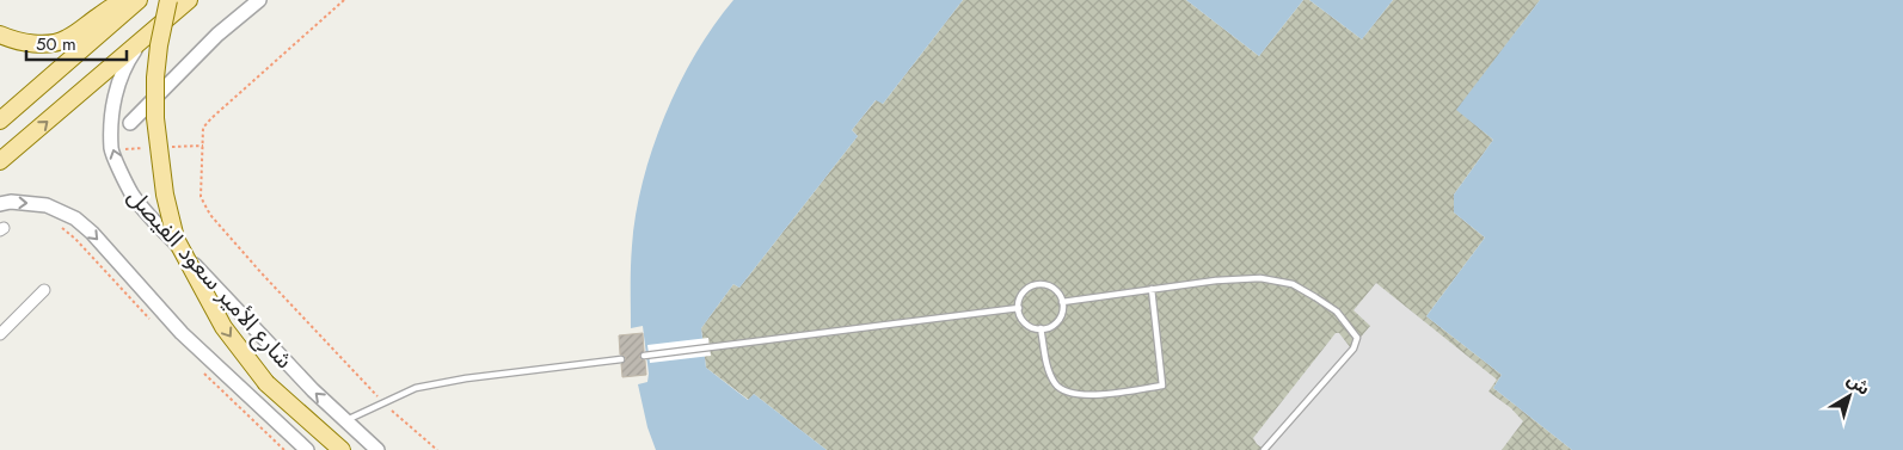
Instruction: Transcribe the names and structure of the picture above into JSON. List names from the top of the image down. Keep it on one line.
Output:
{"streets":{"street":["شارع الأمير سعود الفيصل"]},"one_way":["شارع الأمير سعود الفيصل"],"scale_bar":"50 m","north":"top right"}
